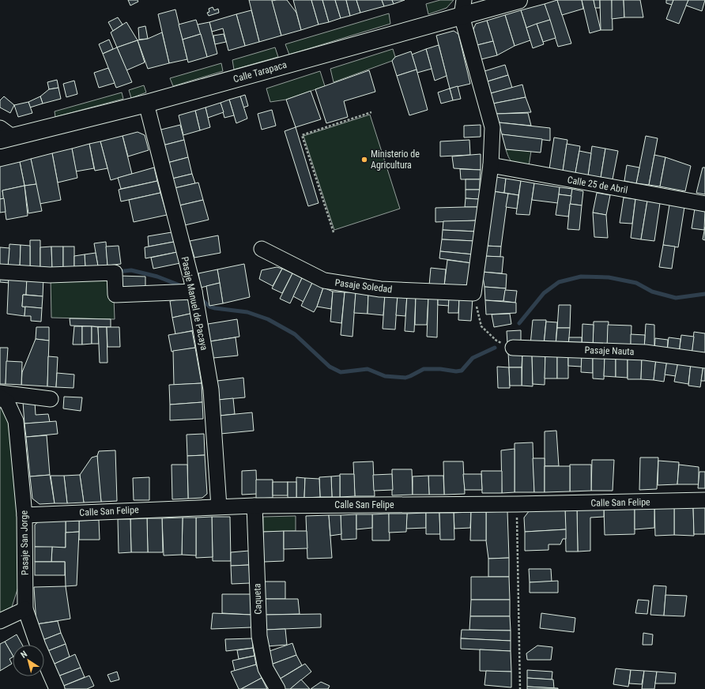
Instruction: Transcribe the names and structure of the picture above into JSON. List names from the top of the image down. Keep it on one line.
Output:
{"streets":{"main road":["Calle Tarapaca"],"street":["Calle 25 de Abril","Pasaje Soledad","Pasaje Manuel de Pacaya","Pasaje Nauta","Calle San Felipe","Pasaje San Jorge","Caqueta"]},"crossings":[["Calle Tarapaca","Pasaje Manuel de Pacaya"],["Pasaje Manuel de Pacaya","Calle San Felipe"],["Calle San Felipe","Pasaje San Jorge"],["Calle San Felipe","Caqueta"]],"places":["Ministerio de Agricultura"],"north":"top left"}
